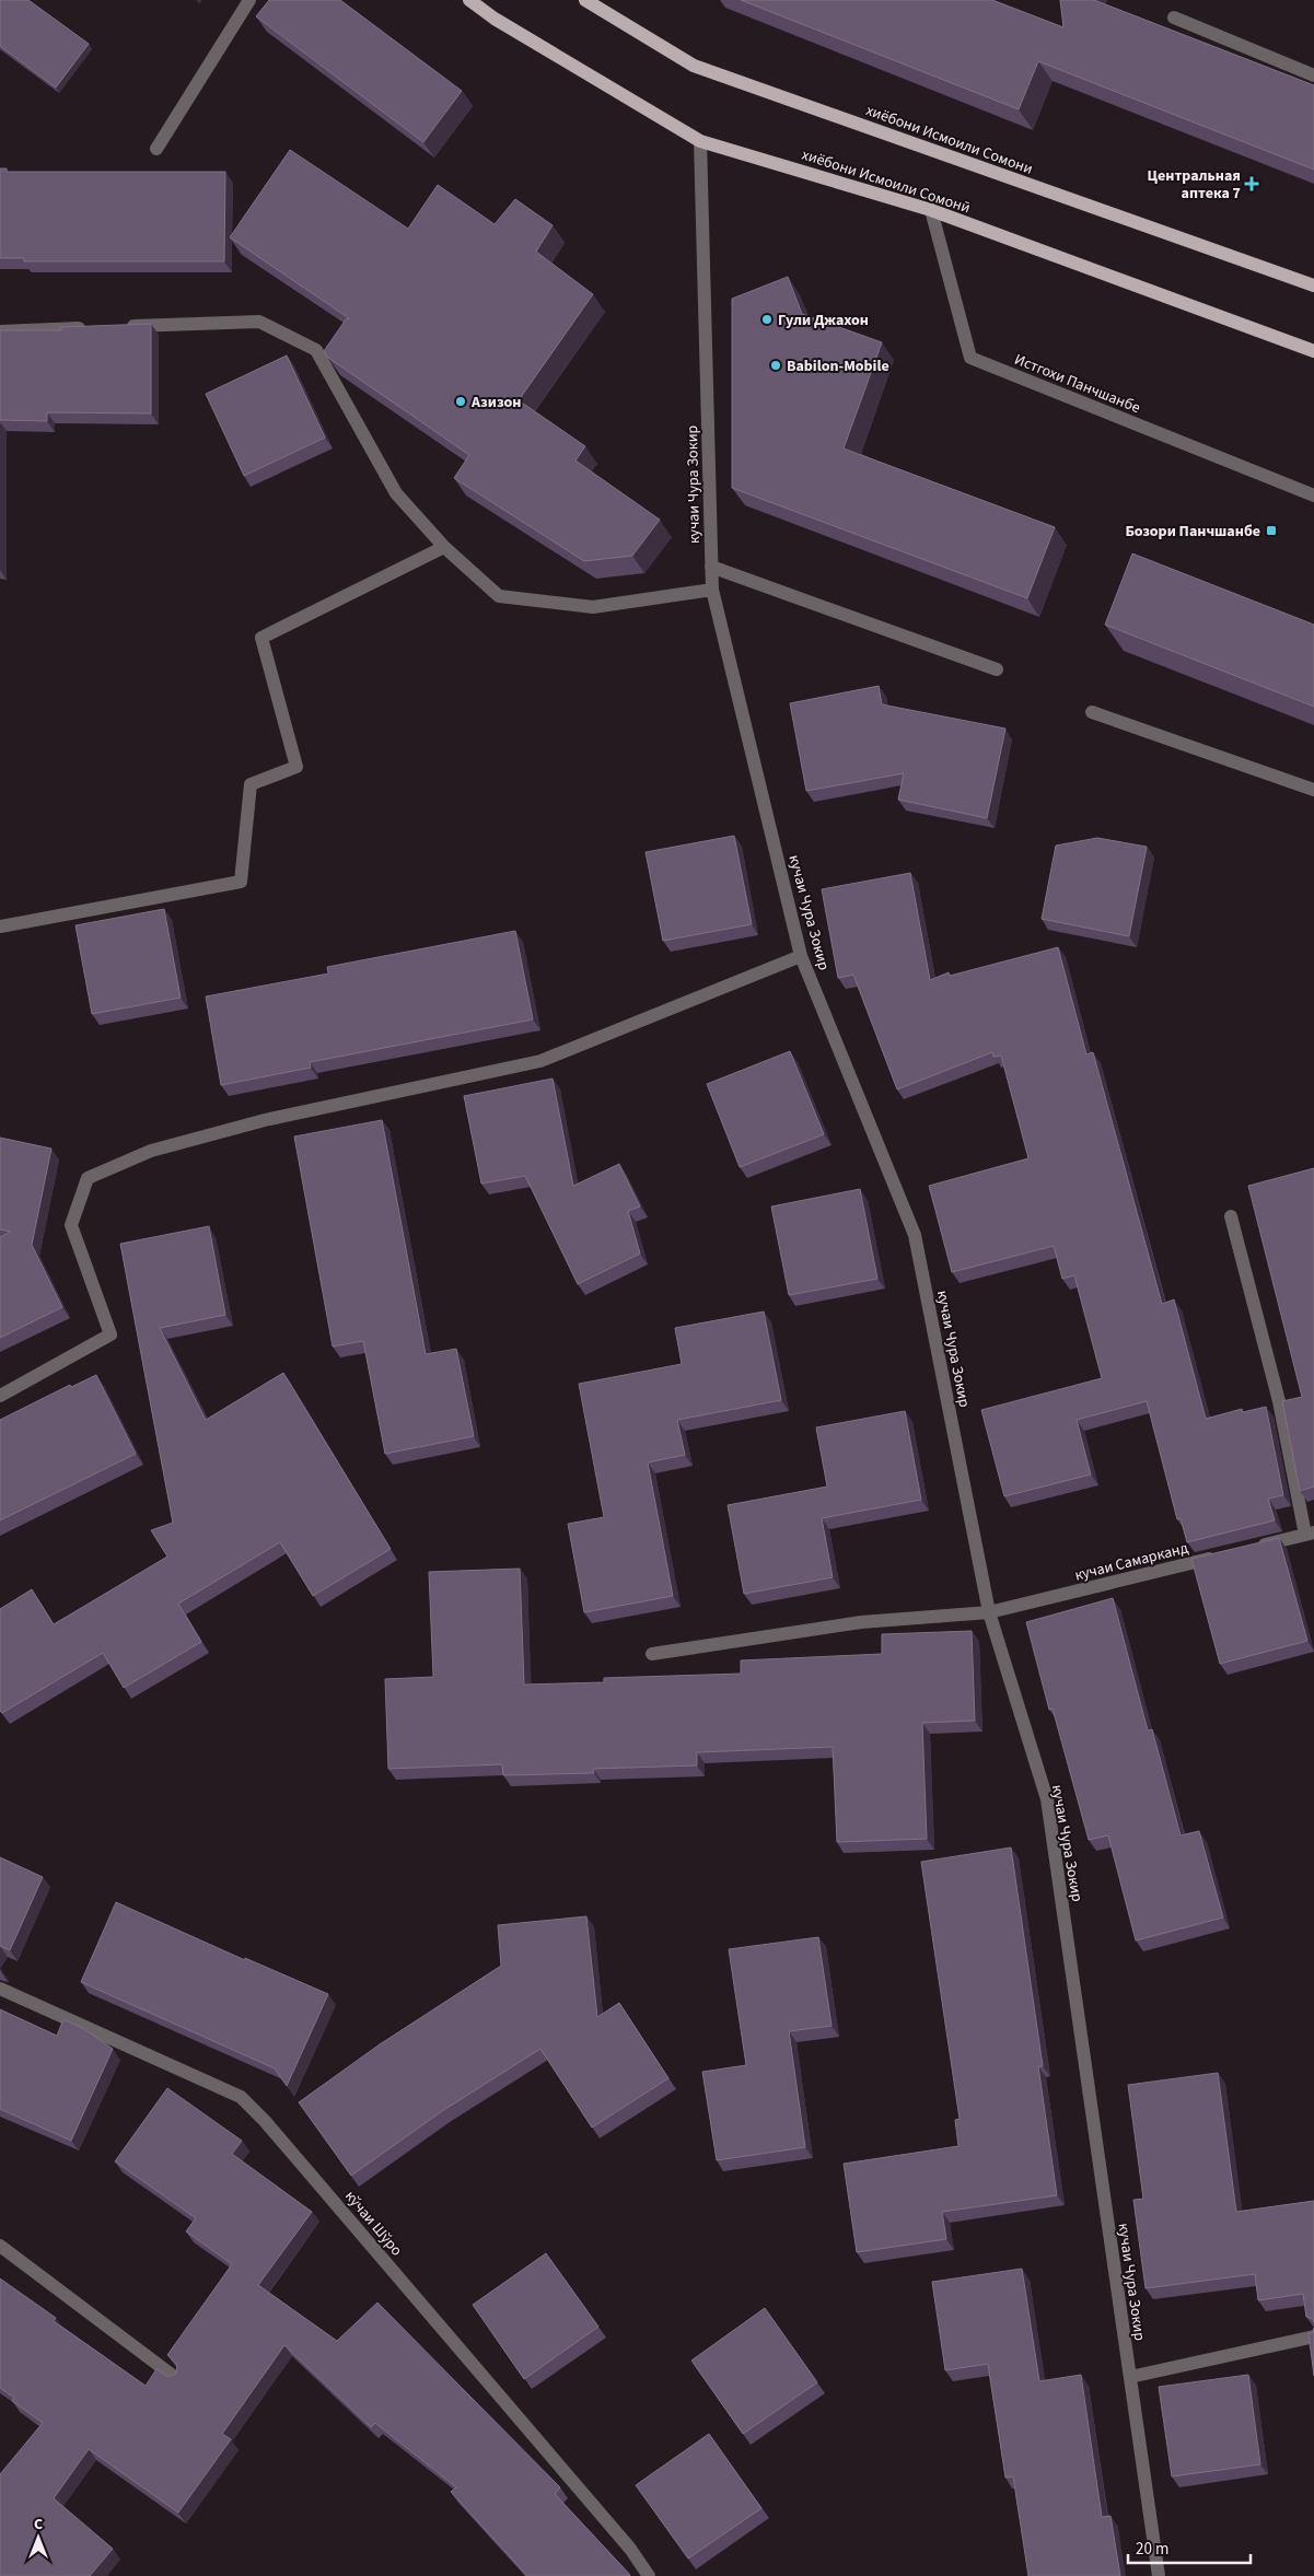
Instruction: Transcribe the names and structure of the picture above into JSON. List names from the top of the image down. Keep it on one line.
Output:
{"streets":{"main road":["хиёбони Исмоили Сомони","хиёбони Исмоили Сомонӣ"],"street":["Истгохи Панчшанбе","кучаи Чура Зокир","кучаи Самарканд","кўчаи Шўро"]},"crossings":[["хиёбони Исмоили Сомонӣ","Истгохи Панчшанбе"],["хиёбони Исмоили Сомонӣ","кучаи Чура Зокир"],["кучаи Чура Зокир","кучаи Самарканд"]],"places":{"health":["Центральная аптека 7"],"other":["Гули Джахон","Babilon-Mobile","Азизон"],"transit":["Бозори Панчшанбе"]},"scale_bar":"20 m","north":"top"}
